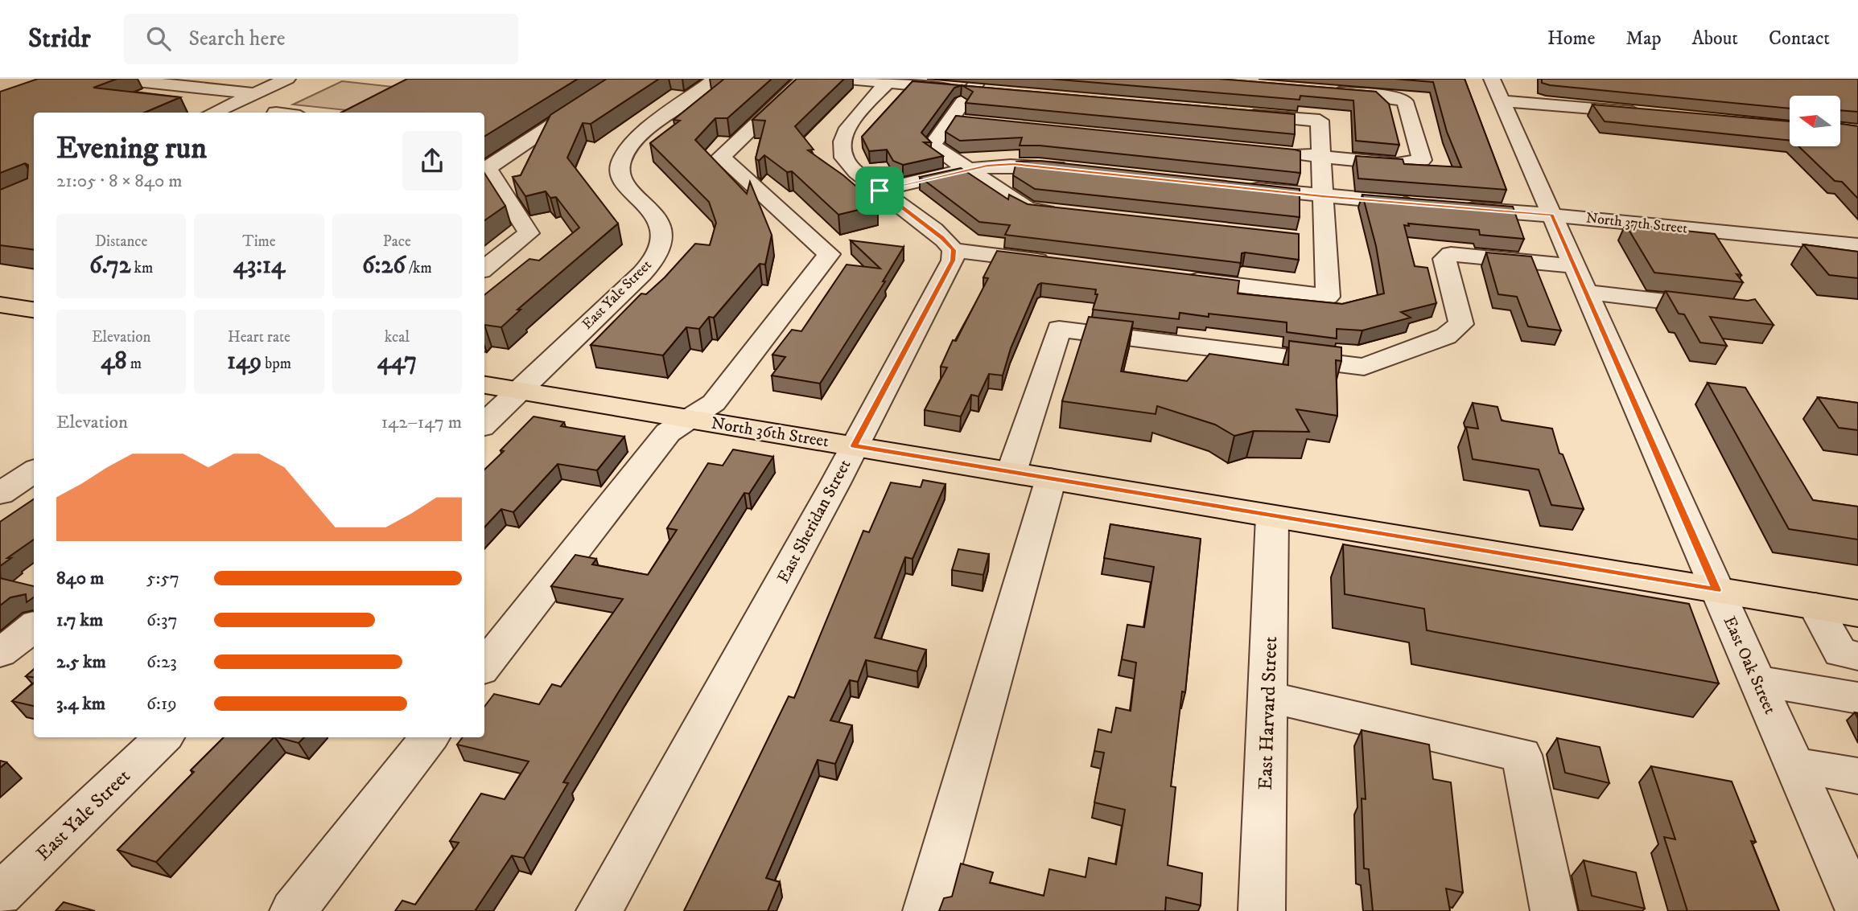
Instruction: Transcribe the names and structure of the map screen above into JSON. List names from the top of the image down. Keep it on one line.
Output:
{"streets":{"main road":["North 36th Street"],"street":["North 37th Street","East Yale Street","East Sheridan Street","East Oak Street","East Harvard Street"]},"crossings":[["North 37th Street","East Oak Street"],["East Yale Street","North 36th Street"],["North 36th Street","East Sheridan Street"],["North 36th Street","East Oak Street"],["North 36th Street","East Harvard Street"]],"north":"left","page":{"header":"Stridr","search":"Search here","nav":["Home","Map","About","Contact"],"heading":["Evening run","21:05 · 8 × 840 m"],"stats":[["Distance","6.72 km"],["Time","43:14"],["Pace","6:26 /km"],["Elevation","48 m"],["Heart rate","149 bpm"],["kcal","447"]],"chart":["Elevation","142–147 m"],"list":[{"name":"840 m","note":"5:57"},{"name":"1.7 km","note":"6:37"},{"name":"2.5 km","note":"6:23"},{"name":"3.4 km","note":"6:19"}]}}
